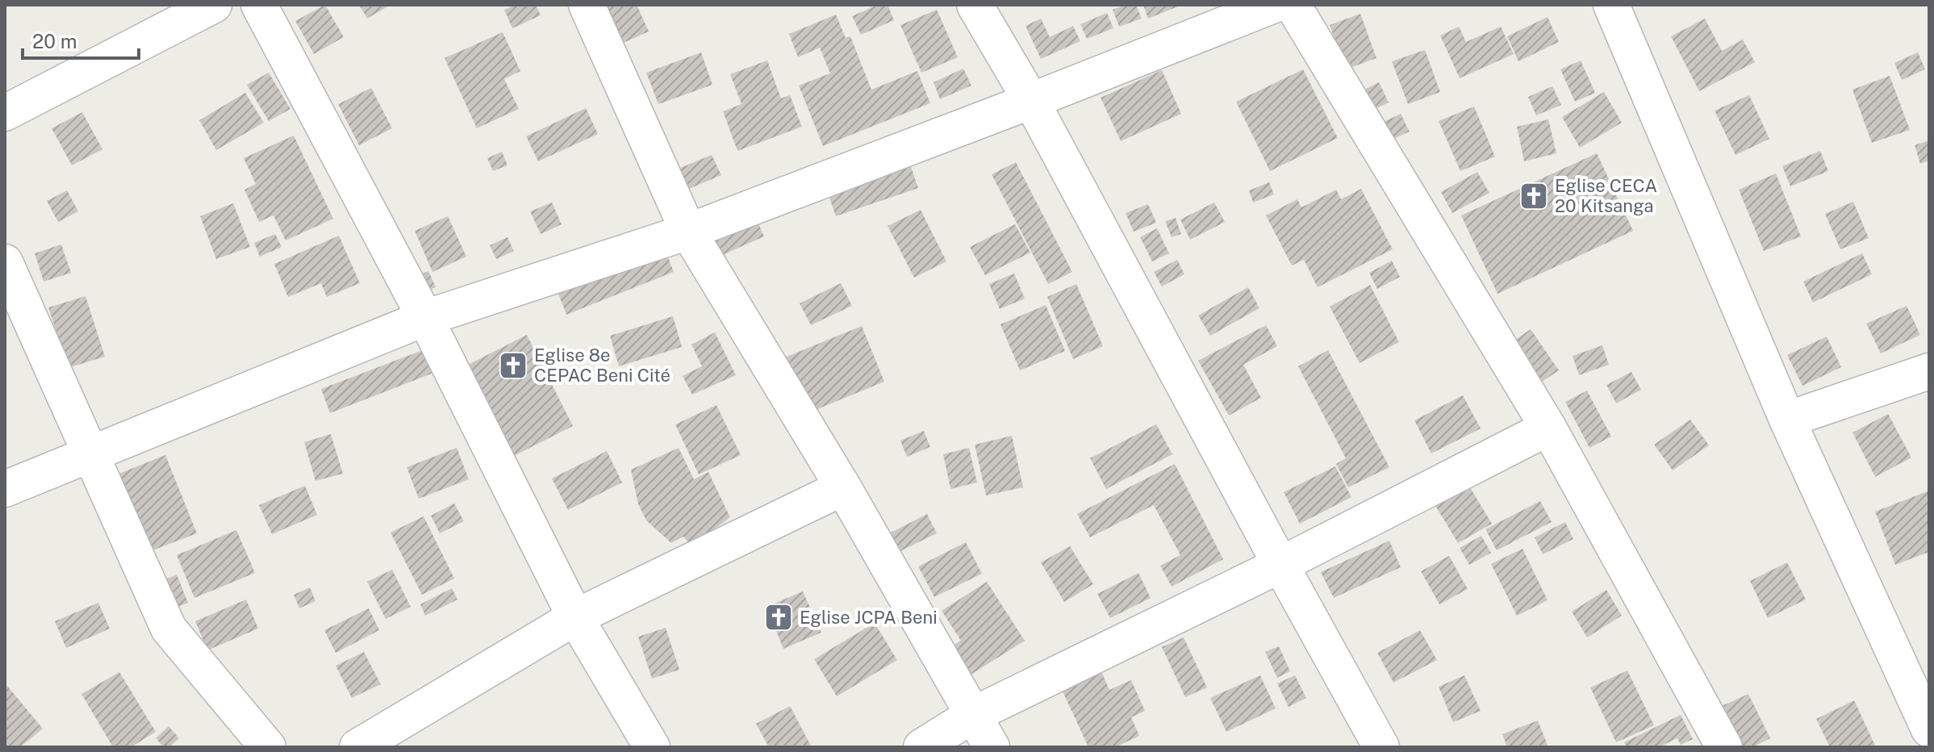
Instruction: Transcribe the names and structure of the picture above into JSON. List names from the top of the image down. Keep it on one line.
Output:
{"places":{"church":["Eglise CECA 20 Kitsanga","Eglise 8e CEPAC Beni Cité","Eglise JCPA Beni"]},"scale_bar":"20 m"}
